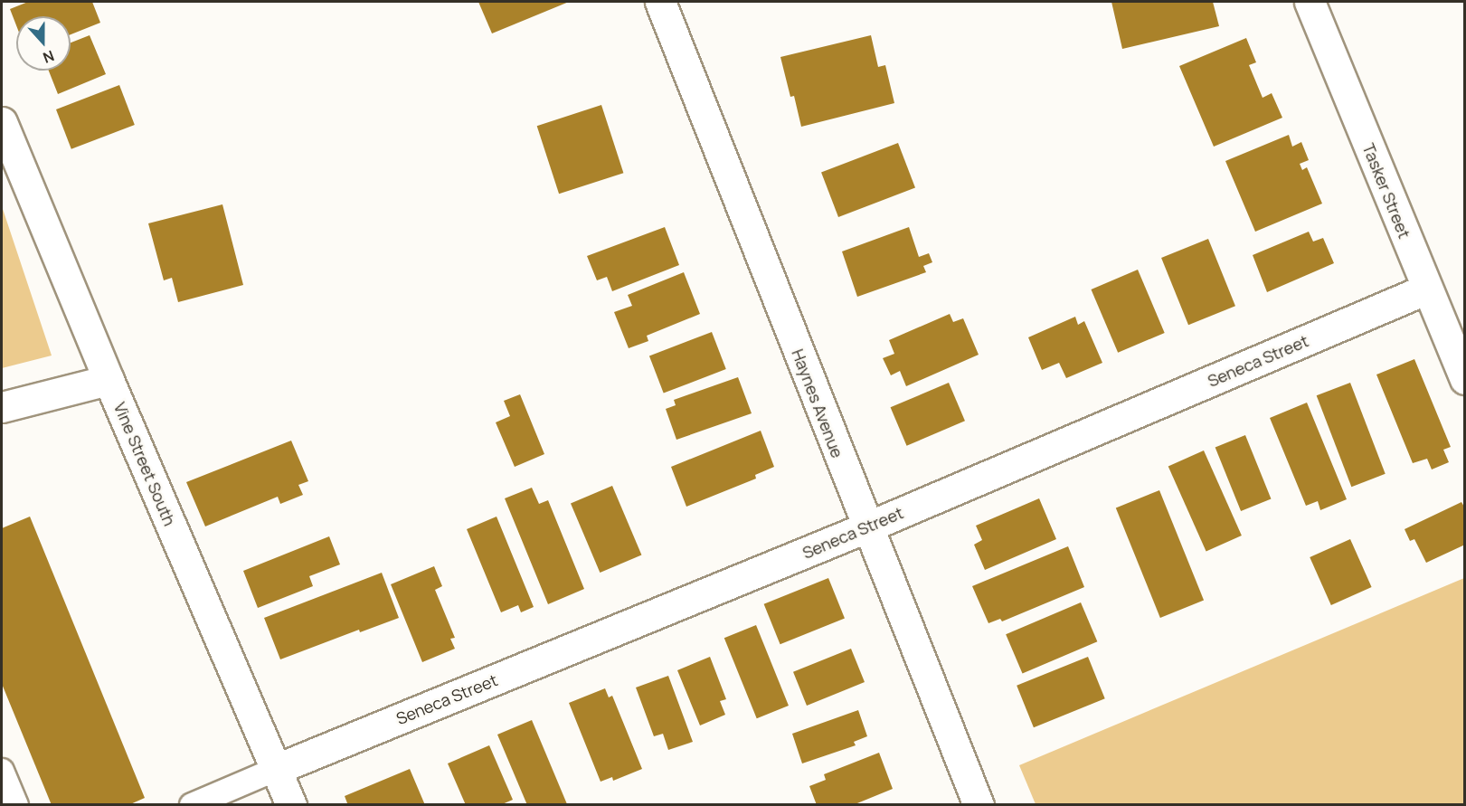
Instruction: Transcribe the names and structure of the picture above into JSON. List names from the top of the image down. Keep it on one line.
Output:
{"streets":{"street":["Tasker Street","Seneca Street","Haynes Avenue","Vine Street South"]},"crossings":[["Tasker Street","Seneca Street"],["Seneca Street","Haynes Avenue"],["Seneca Street","Vine Street South"]],"north":"bottom"}
